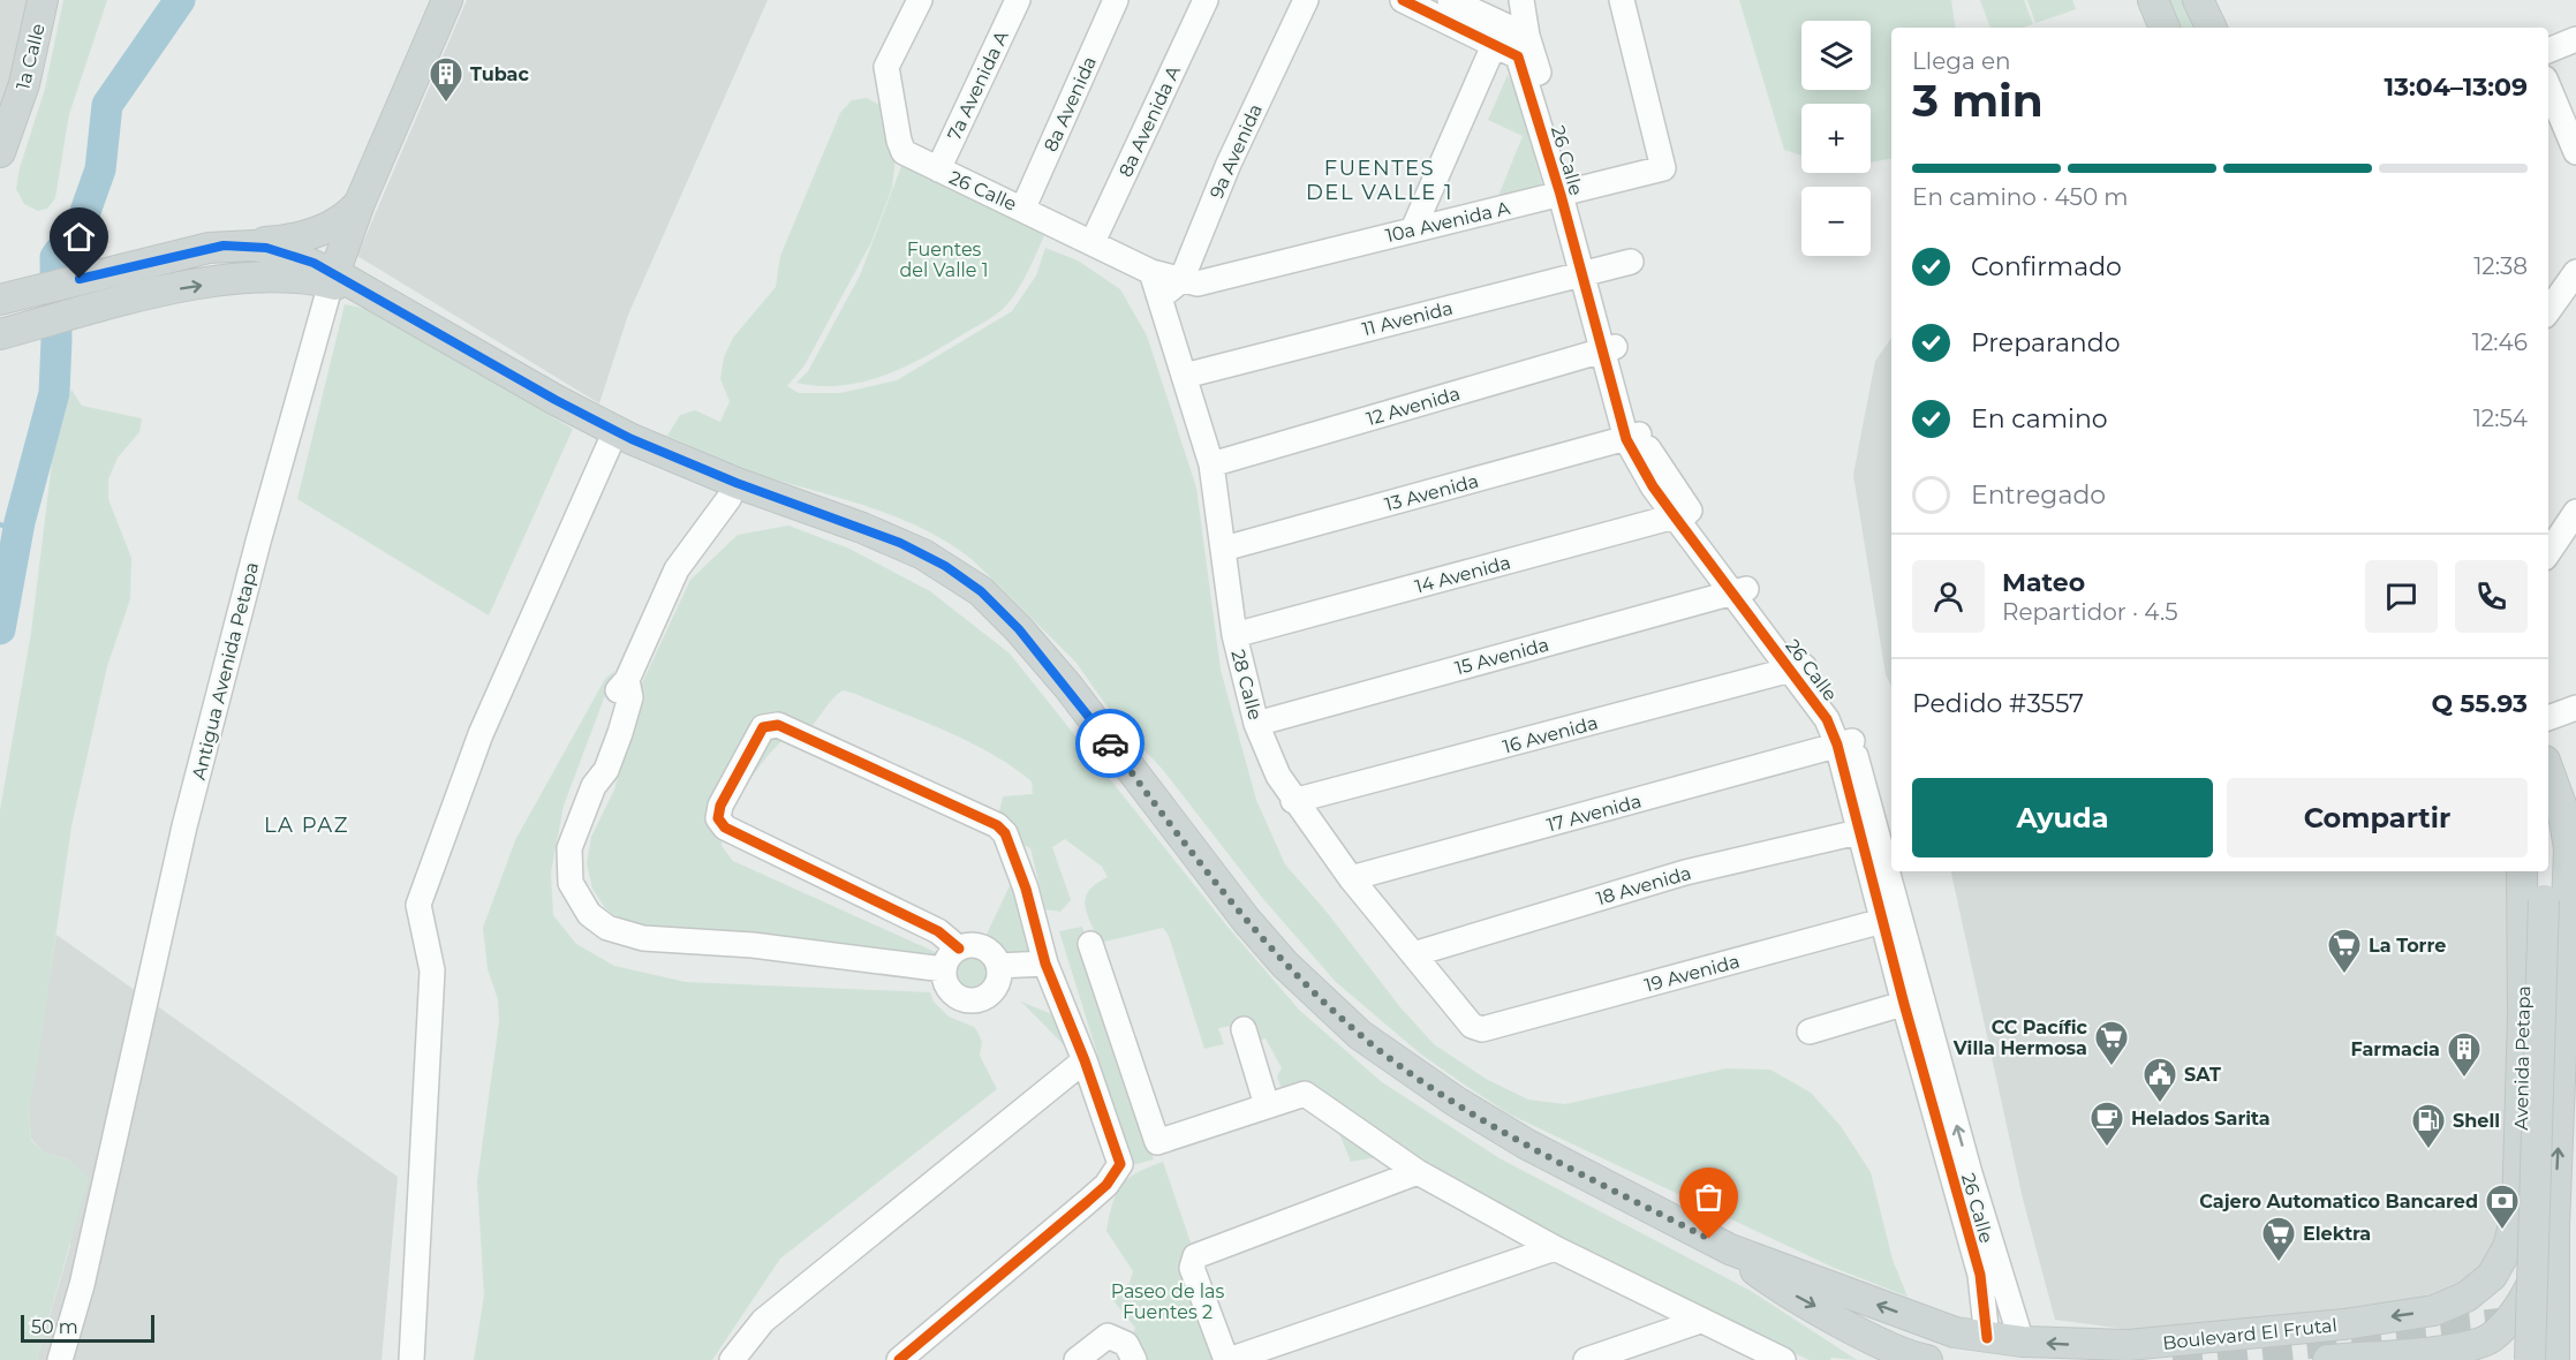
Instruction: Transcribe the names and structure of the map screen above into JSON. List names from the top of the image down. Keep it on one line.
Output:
{"streets":{"main road":["1a Calle","Antigua Avenida Petapa","Avenida Petapa","Boulevard El Frutal"],"street":["7a Avenida A","8a Avenida","8a Avenida A","9a Avenida","26 Calle","10a Avenida A","11 Avenida","12 Avenida","13 Avenida","14 Avenida","15 Avenida","28 Calle","16 Avenida","17 Avenida","18 Avenida","19 Avenida"]},"crossings":[["7a Avenida A","26 Calle"],["8a Avenida","26 Calle"],["8a Avenida A","26 Calle"],["9a Avenida","26 Calle"],["9a Avenida","28 Calle"],["26 Calle","10a Avenida A"],["26 Calle","11 Avenida"],["26 Calle","12 Avenida"],["26 Calle","13 Avenida"],["26 Calle","14 Avenida"],["26 Calle","15 Avenida"],["26 Calle","28 Calle"],["26 Calle","16 Avenida"],["26 Calle","17 Avenida"],["26 Calle","18 Avenida"],["26 Calle","19 Avenida"],["26 Calle","Boulevard El Frutal"],["11 Avenida","28 Calle"],["12 Avenida","28 Calle"],["13 Avenida","28 Calle"],["14 Avenida","28 Calle"],["15 Avenida","28 Calle"],["Antigua Avenida Petapa","Boulevard El Frutal"],["28 Calle","16 Avenida"],["28 Calle","17 Avenida"],["28 Calle","18 Avenida"],["28 Calle","19 Avenida"],["Avenida Petapa","Boulevard El Frutal"]],"districts":["FUENTES DEL VALLE 1","LA PAZ"],"parks":["Fuentes del Valle 1","Paseo de las Fuentes 2"],"places":{"building":["Tubac","Farmacia"],"supermarket":["La Torre","CC Pacífic Villa Hermosa","Elektra"],"public building":["SAT"],"cafe":["Helados Sarita"],"fuel station":["Shell"],"bank":["Cajero Automatico Bancared"]},"scale_bar":"50 m","page":{"map_buttons":["+","−"],"heading":["3 min","Llega en","13:04–13:09"],"panel":["Mateo","Repartidor · 4.5","Pedido #3557","Q 55.93"],"bar":"En camino · 450 m","list":[["Confirmado","12:38"],["Preparando","12:46"],["En camino","12:54"],"Entregado"],"buttons":["Ayuda","Compartir"],"scale":"50 m"}}
